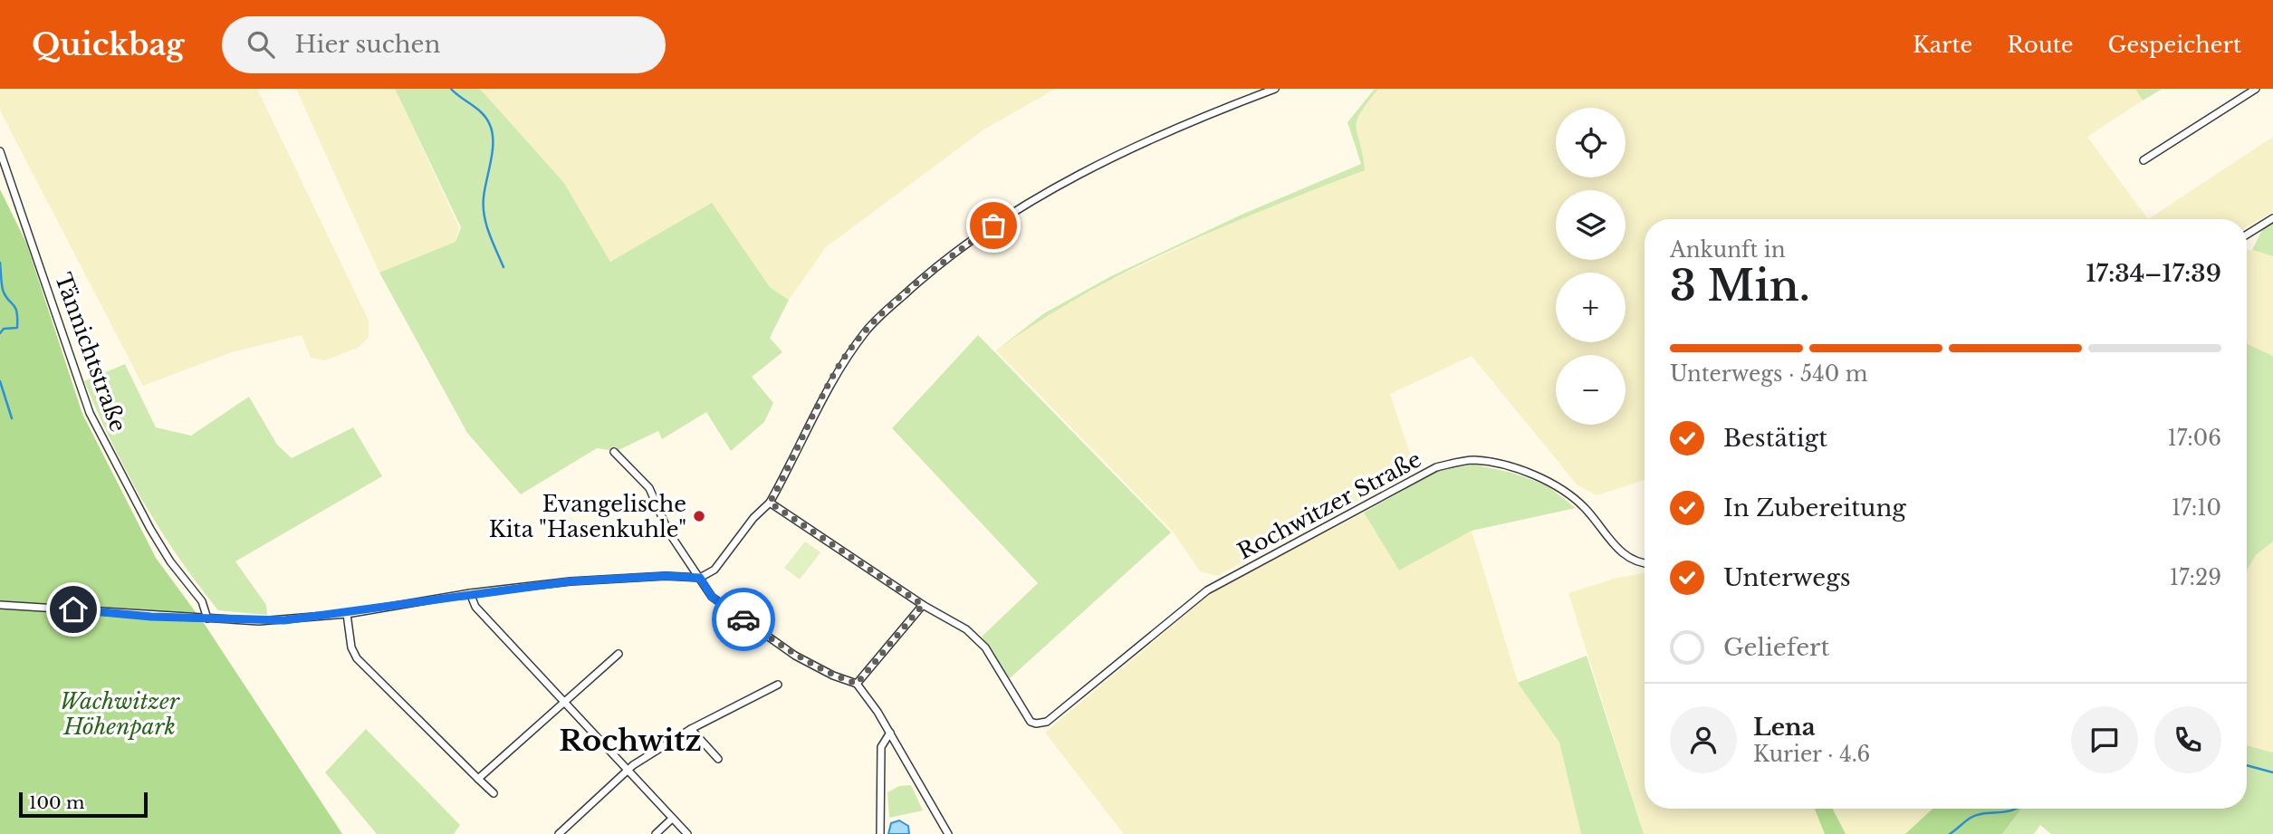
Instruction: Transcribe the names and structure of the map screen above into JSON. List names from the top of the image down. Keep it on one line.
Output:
{"streets":{"street":["Tännichtstraße","Rochwitzer Straße"]},"districts":["Rochwitz"],"parks":["Wachwitzer Höhenpark"],"places":["Evangelische Kita \"Hasenkuhle\""],"scale_bar":"100 m","page":{"header":"Quickbag","search":"Hier suchen","nav":["Karte","Route","Gespeichert"],"map_buttons":["+","−"],"heading":["3 Min.","Ankunft in","17:34–17:39"],"panel":["Lena","Kurier · 4.6"],"bar":"Unterwegs · 540 m","list":[["Bestätigt","17:06"],["In Zubereitung","17:10"],["Unterwegs","17:29"],"Geliefert"],"scale":"100 m"}}
